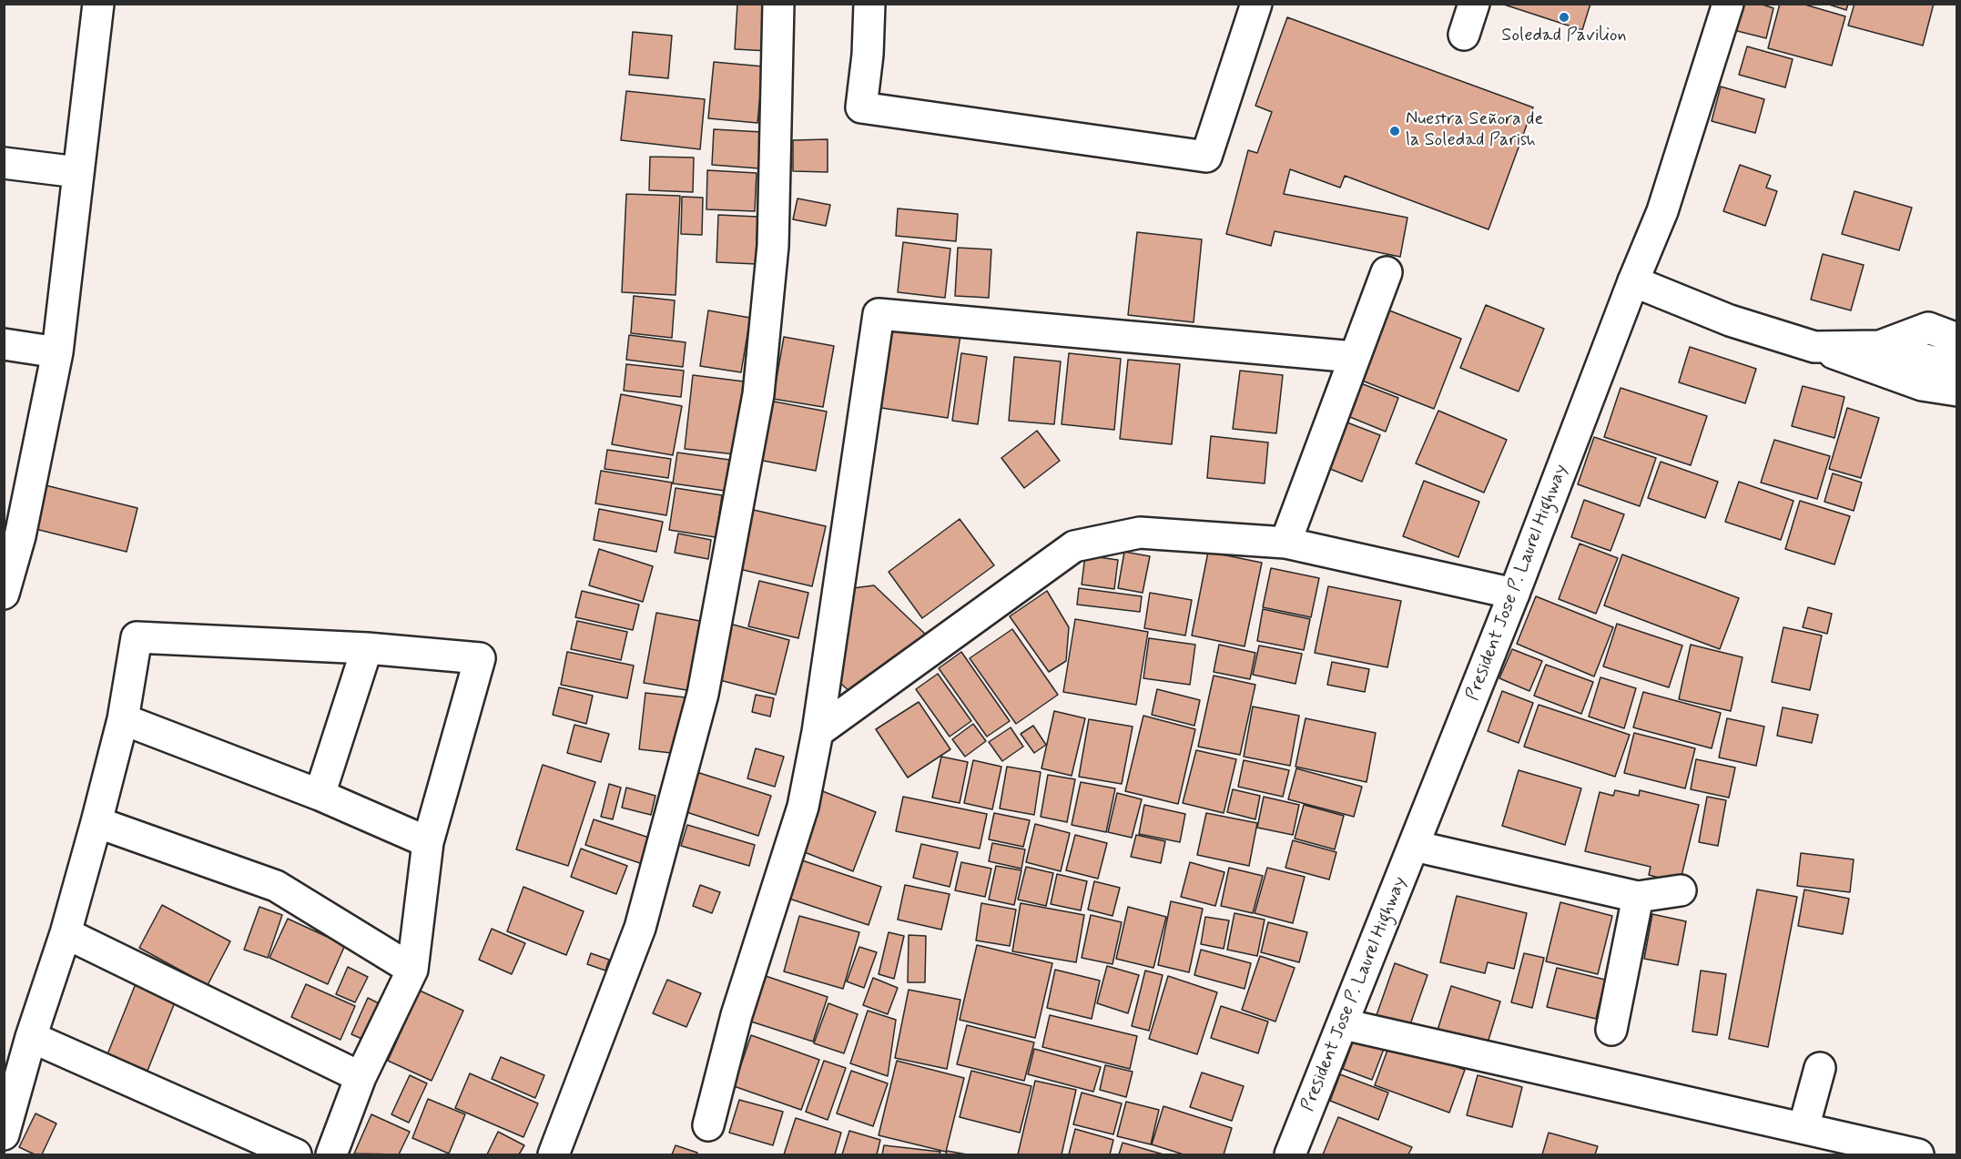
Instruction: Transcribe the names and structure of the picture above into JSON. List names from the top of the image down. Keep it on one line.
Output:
{"streets":{"main road":["President Jose P. Laurel Highway"]},"places":["Soledad Pavilion","Nuestra Señora de la Soledad Parish"]}
